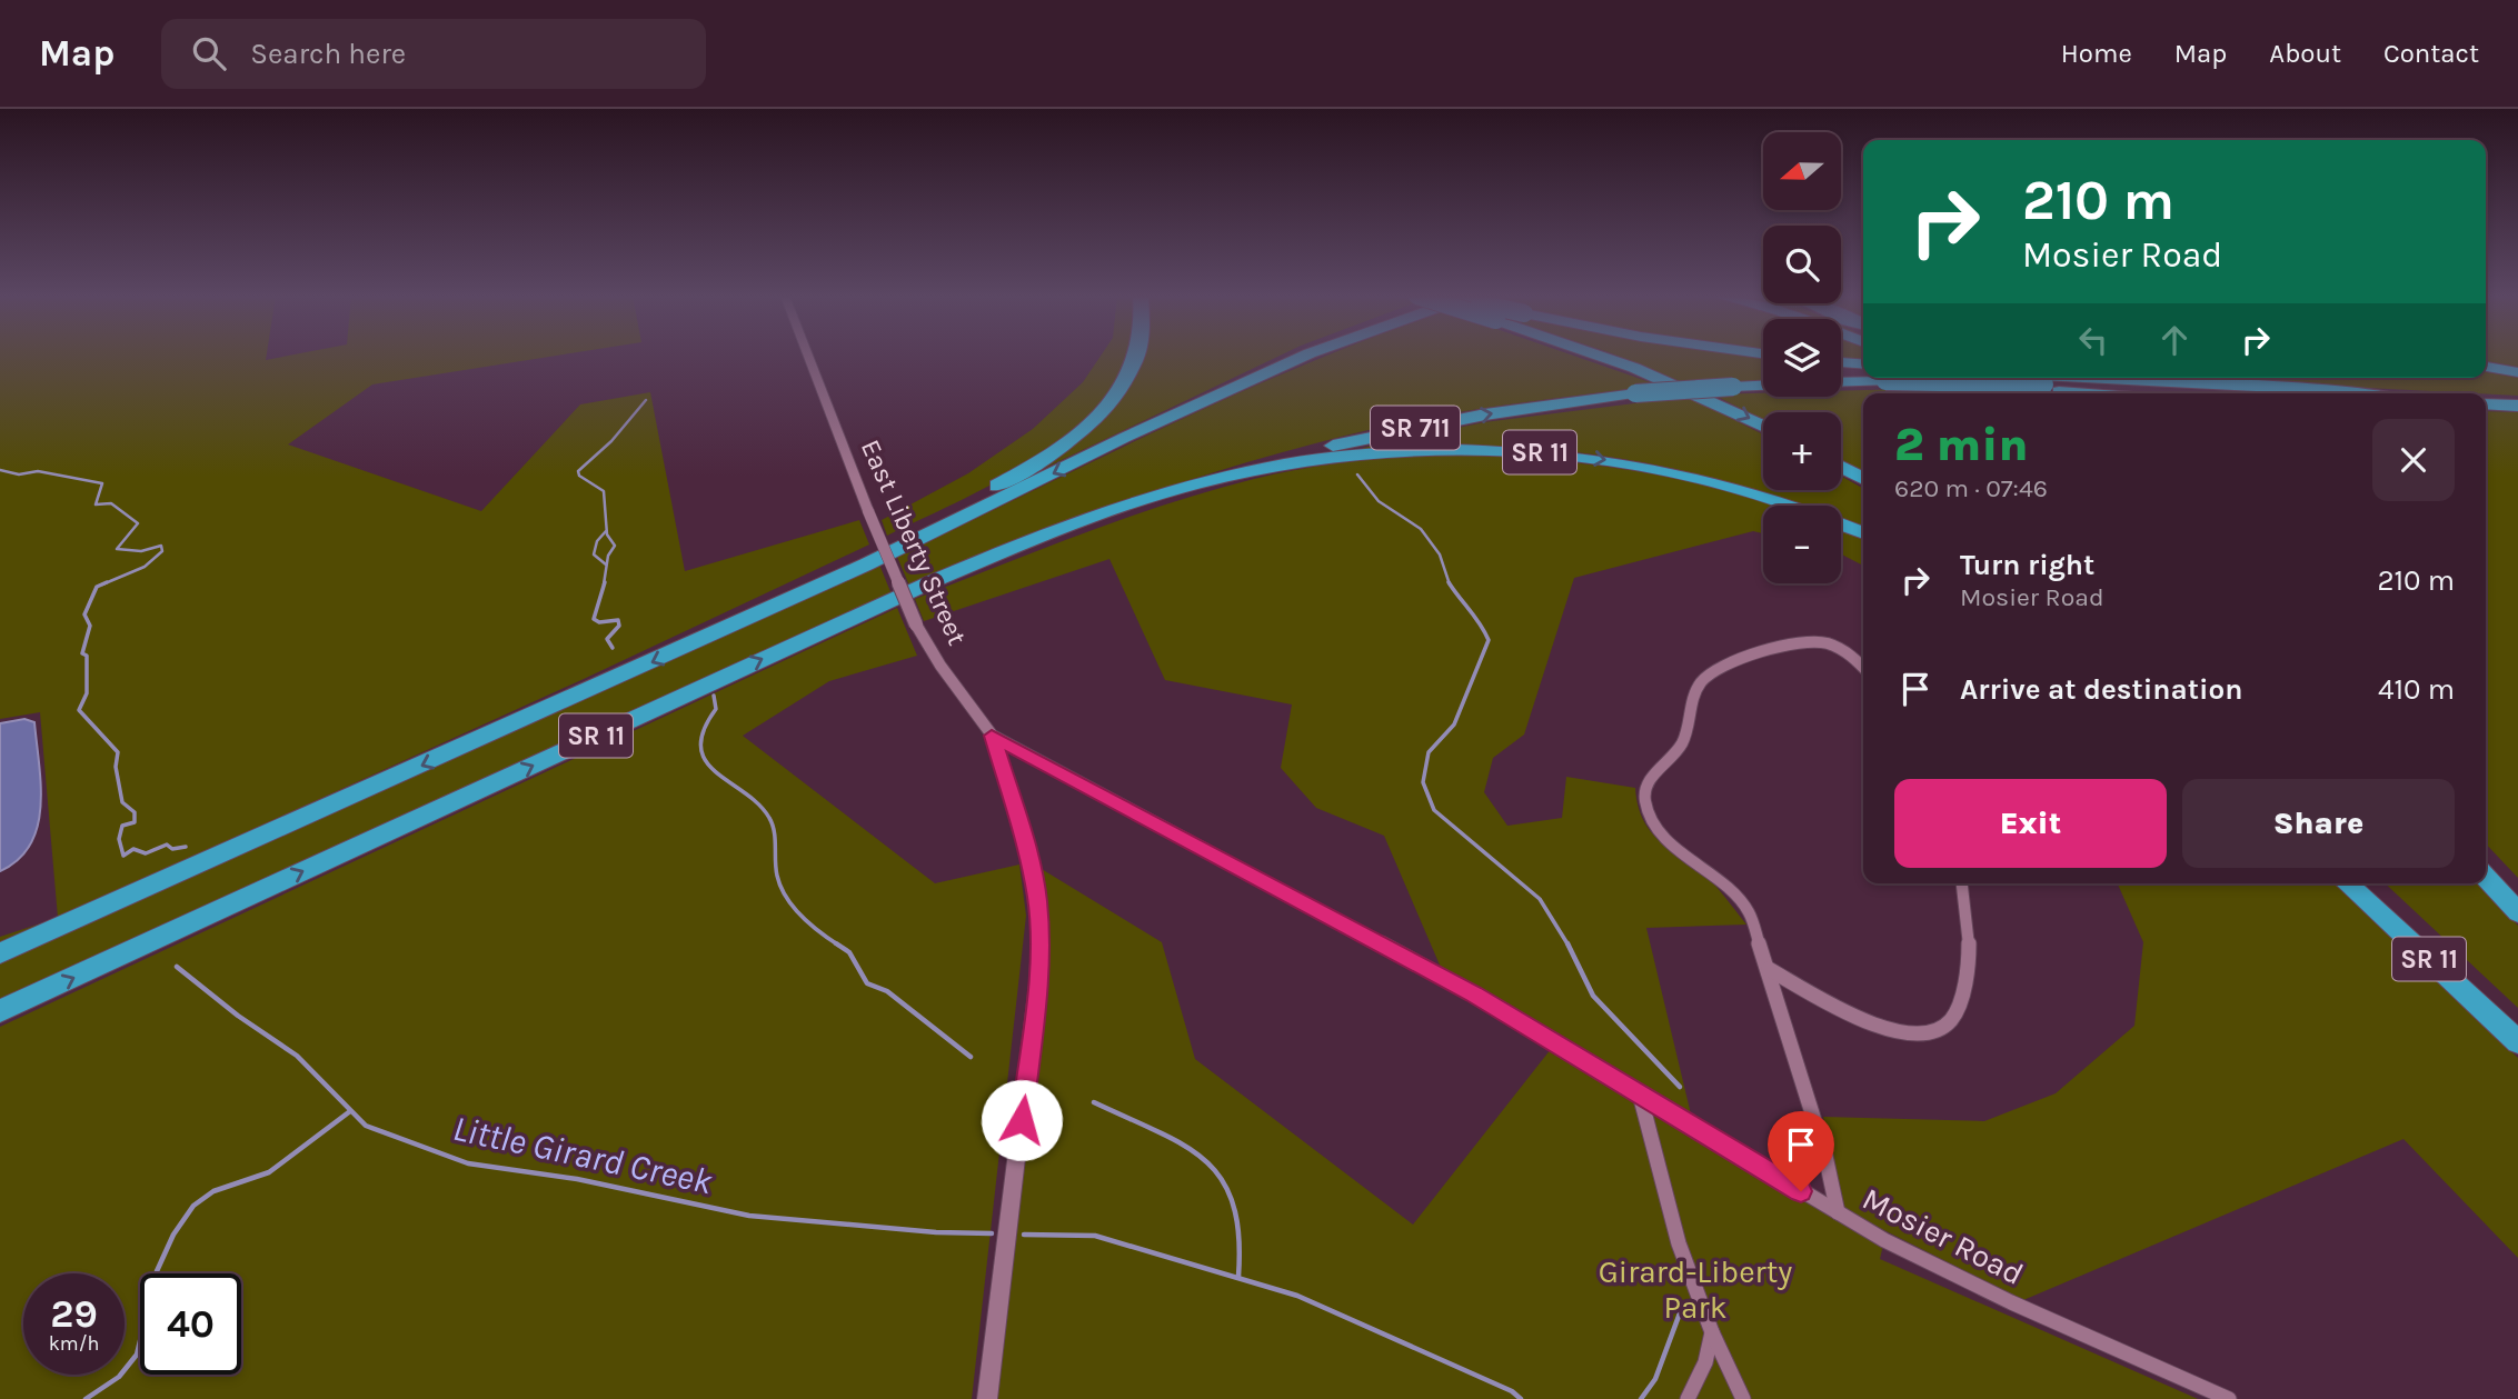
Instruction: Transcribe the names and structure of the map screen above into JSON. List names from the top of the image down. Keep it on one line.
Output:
{"streets":{"highway":["SR 711","SR 11"],"street":["East Liberty Street","Mosier Road"]},"crossings":[["SR 711","SR 11"],["East Liberty Street","Mosier Road"]],"water":["Little Girard Creek"],"parks":["Girard-Liberty Park"],"north":"left","page":{"header":"Map","search":"Search here","nav":["Home","Map","About","Contact"],"map_buttons":["+","−"],"turn":["210 m","Mosier Road"],"heading":["2 min","620 m · 07:46"],"list":[{"name":"Turn right","note":"Mosier Road","value":"210 m"},{"name":"Arrive at destination","value":"410 m"}],"buttons":["Exit","Share"],"speed":"29 km/h","limit":"40"}}
